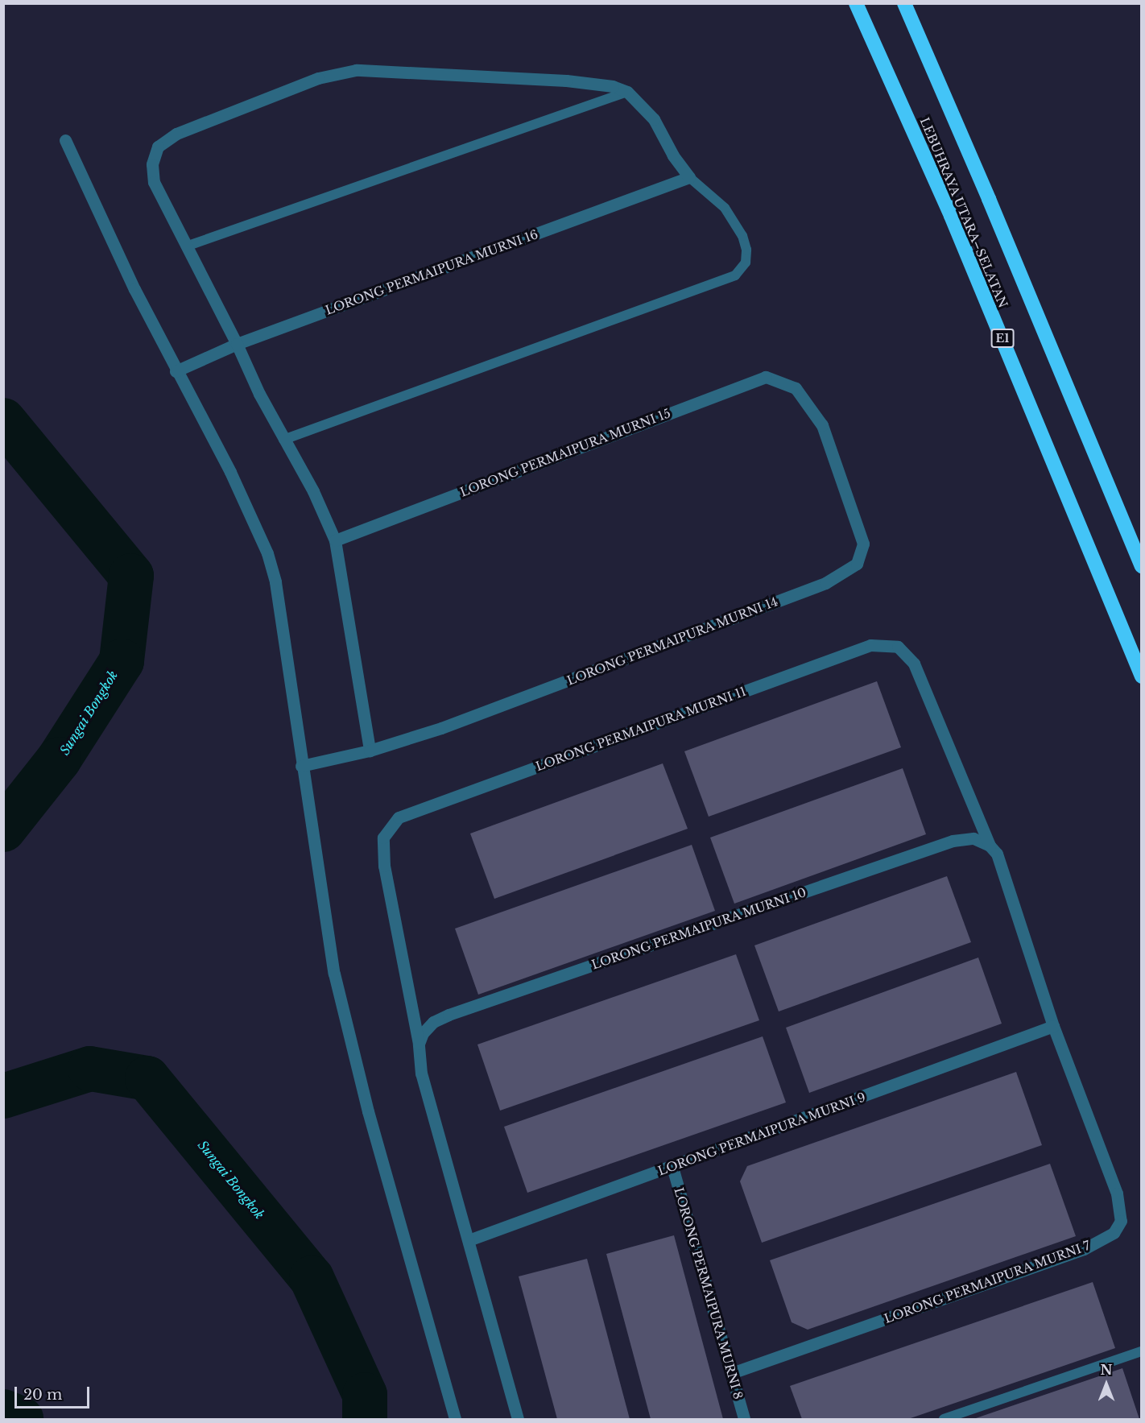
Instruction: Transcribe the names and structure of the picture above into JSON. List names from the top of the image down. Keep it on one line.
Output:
{"streets":{"highway":["LEBUHRAYA UTARA–SELATAN","E1"],"street":["LORONG PERMAIPURA MURNI 16","LORONG PERMAIPURA MURNI 15","LORONG PERMAIPURA MURNI 14","LORONG PERMAIPURA MURNI 11","LORONG PERMAIPURA MURNI 10","LORONG PERMAIPURA MURNI 9","LORONG PERMAIPURA MURNI 7","LORONG PERMAIPURA MURNI 8"]},"crossings":[["LORONG PERMAIPURA MURNI 15","LORONG PERMAIPURA MURNI 14"],["LORONG PERMAIPURA MURNI 11","LORONG PERMAIPURA MURNI 10"],["LORONG PERMAIPURA MURNI 11","LORONG PERMAIPURA MURNI 9"],["LORONG PERMAIPURA MURNI 11","LORONG PERMAIPURA MURNI 7"],["LORONG PERMAIPURA MURNI 9","LORONG PERMAIPURA MURNI 7"],["LORONG PERMAIPURA MURNI 9","LORONG PERMAIPURA MURNI 8"],["LORONG PERMAIPURA MURNI 7","LORONG PERMAIPURA MURNI 8"]],"water":["Sungai Bongkok"],"scale_bar":"20 m","north":"top"}
